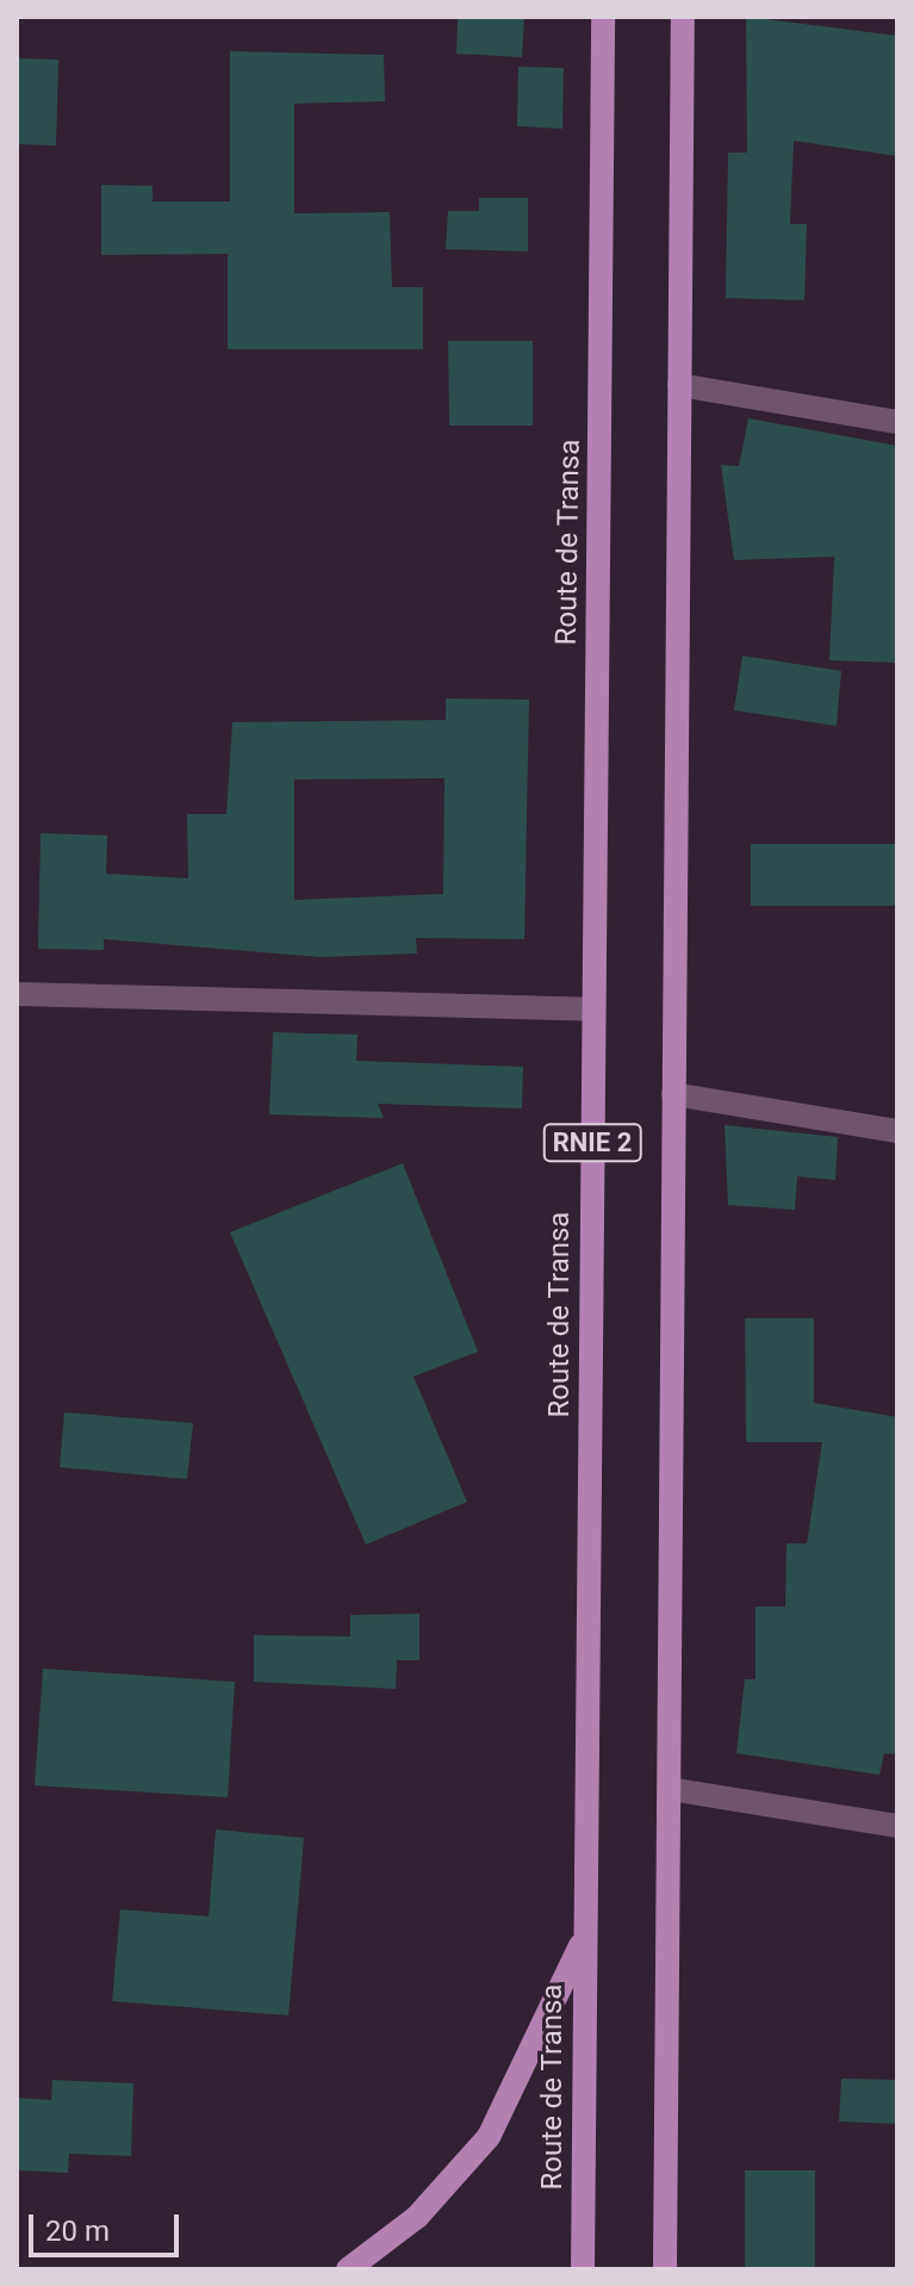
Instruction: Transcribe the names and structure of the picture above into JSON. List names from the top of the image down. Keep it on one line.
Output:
{"streets":{"main road":["Route de Transa","RNIE 2"]},"scale_bar":"20 m"}
